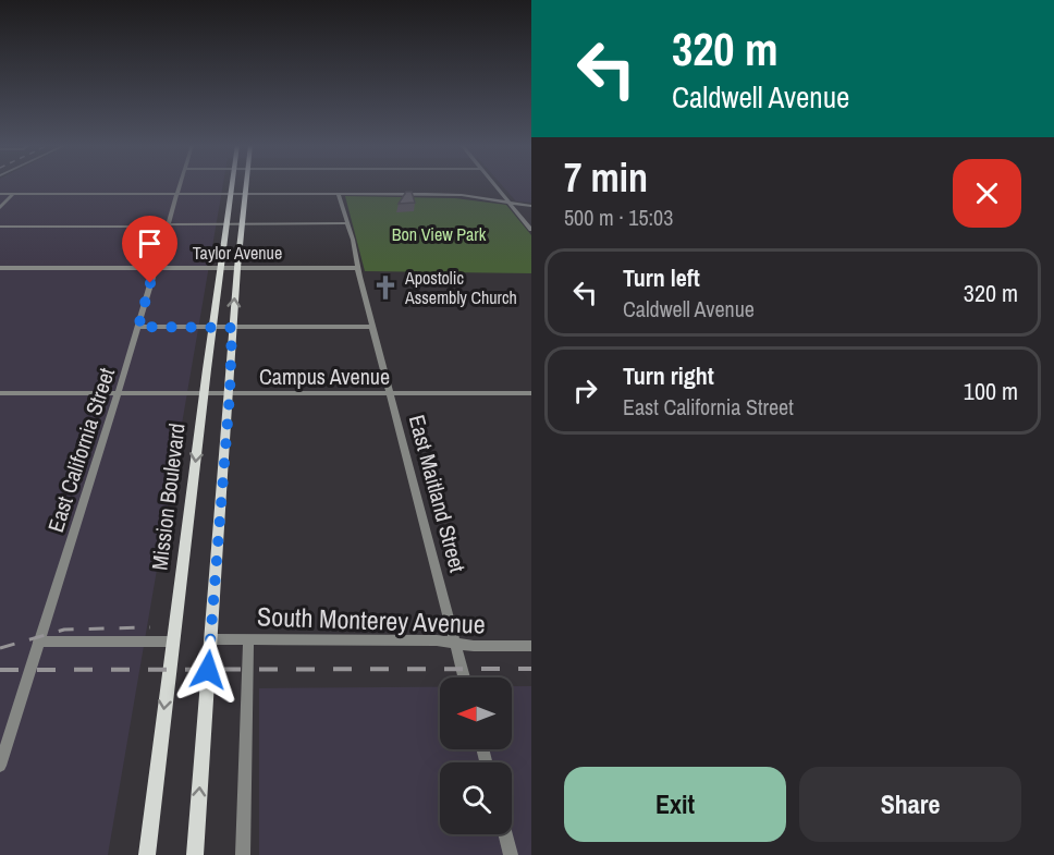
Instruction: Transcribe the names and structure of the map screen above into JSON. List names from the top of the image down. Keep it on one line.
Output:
{"streets":{"main road":["Mission Boulevard"],"street":["Taylor Avenue","Campus Avenue","East California Street","East Maitland Street","South Monterey Avenue"]},"crossings":[["Taylor Avenue","East California Street"],["Taylor Avenue","East Maitland Street"],["Taylor Avenue","Mission Boulevard"],["Campus Avenue","East California Street"],["Campus Avenue","East Maitland Street"],["Campus Avenue","Mission Boulevard"],["East Maitland Street","South Monterey Avenue"]],"parks":["Bon View Park"],"places":{"church":["Apostolic Assembly Church"]},"north":"left","page":{"turn":["320 m","Caldwell Avenue"],"heading":["7 min","500 m · 15:03"],"list":[{"name":"Turn left","note":"Caldwell Avenue","value":"320 m"},{"name":"Turn right","note":"East California Street","value":"100 m"}],"buttons":["Exit","Share"]}}
